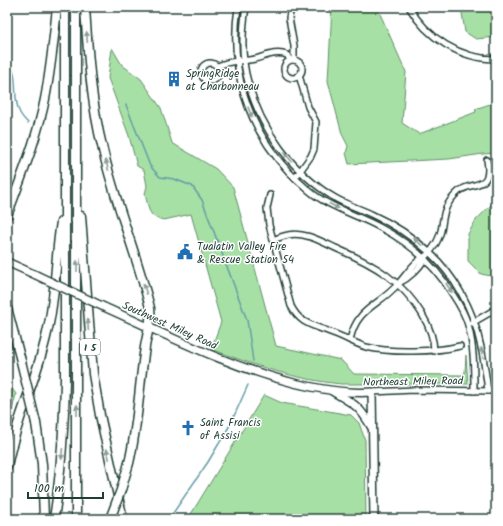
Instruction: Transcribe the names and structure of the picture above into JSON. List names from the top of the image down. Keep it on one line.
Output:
{"streets":{"highway":["I 5"],"main road":["Southwest Miley Road","Northeast Miley Road"]},"crossings":[["Southwest Miley Road","Northeast Miley Road"]],"places":{"building":["SpringRidge at Charbonneau"],"public building":["Tualatin Valley Fire & Rescue Station 54"],"church":["Saint Francis of Assisi"]},"scale_bar":"100 m"}
